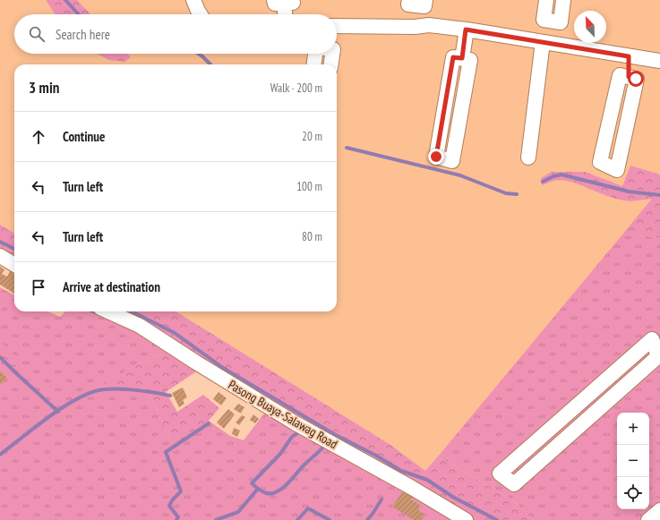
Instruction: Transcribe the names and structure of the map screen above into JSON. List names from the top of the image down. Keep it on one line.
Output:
{"streets":{"street":["Pasong Buaya-Salawag Road"]},"north":"top left","page":{"search":"Search here","heading":["3 min","Walk · 200 m"],"list":[["Continue","20 m"],["Turn left","100 m"],["Turn left","80 m"],"Arrive at destination"],"map_buttons":["+","−"]}}
